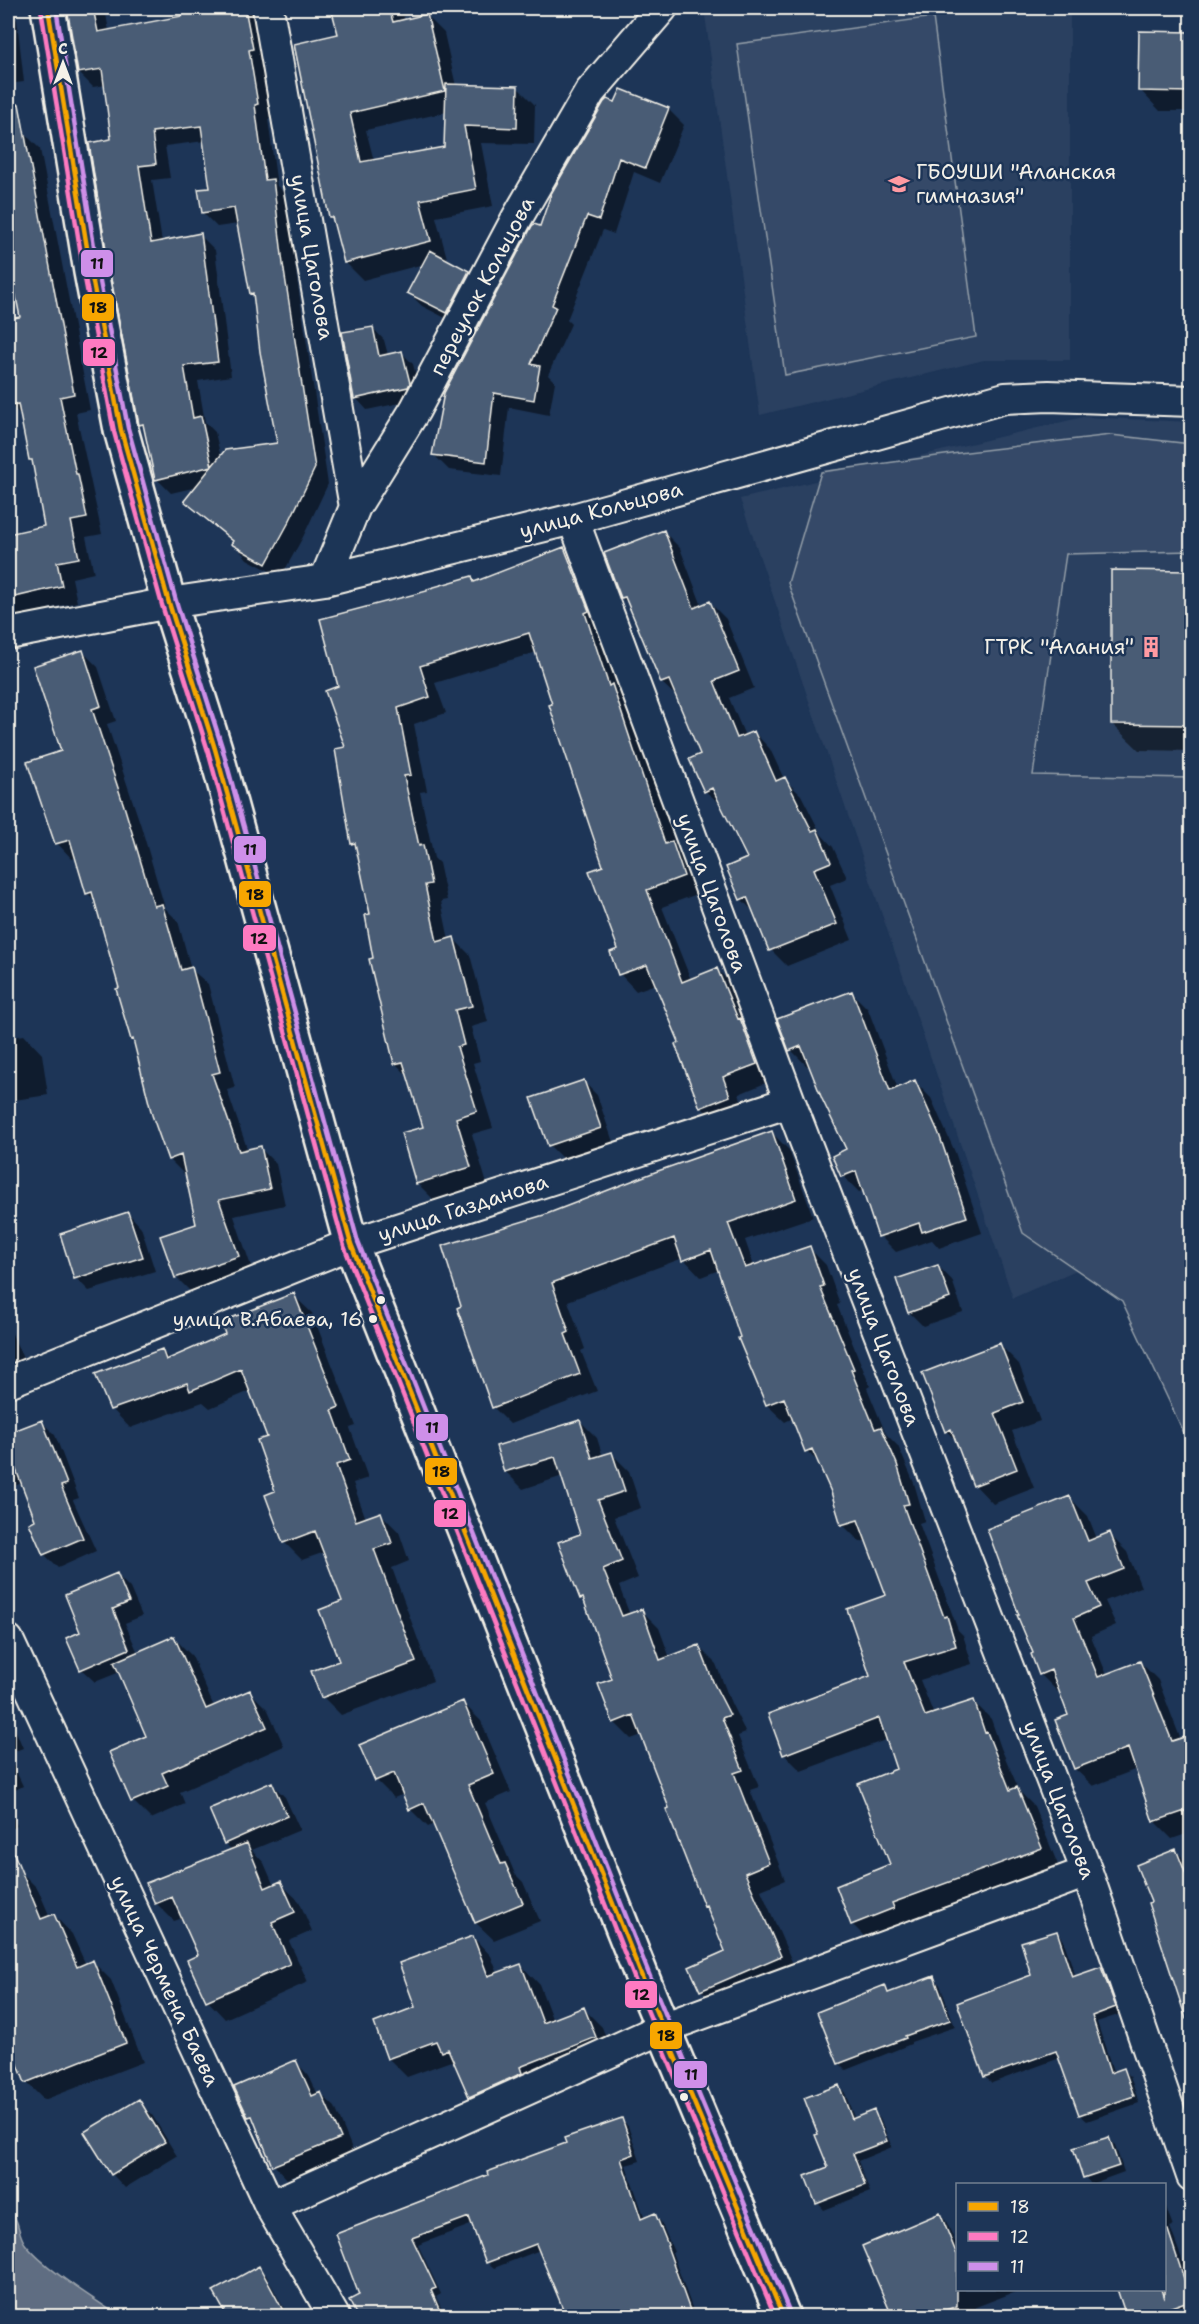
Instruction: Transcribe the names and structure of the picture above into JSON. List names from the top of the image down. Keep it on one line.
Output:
{"streets":{"street":["улица Цаголова","переулок Кольцова","улица Кольцова","улица Газданова","улица Чермена Баева"]},"crossings":[["улица Цаголова","переулок Кольцова"],["улица Цаголова","улица Кольцова"],["улица Цаголова","улица Газданова"],["переулок Кольцова","улица Кольцова"]],"places":{"school or university":["ГБОУШИ \"Аланская гимназия\""],"building":["ГТРК \"Алания\""],"other":["улица В.Абаева, 16"]},"lines":["transit line 18","transit line 11","transit line 12"],"legend":["18","12","11"],"north":"top"}
